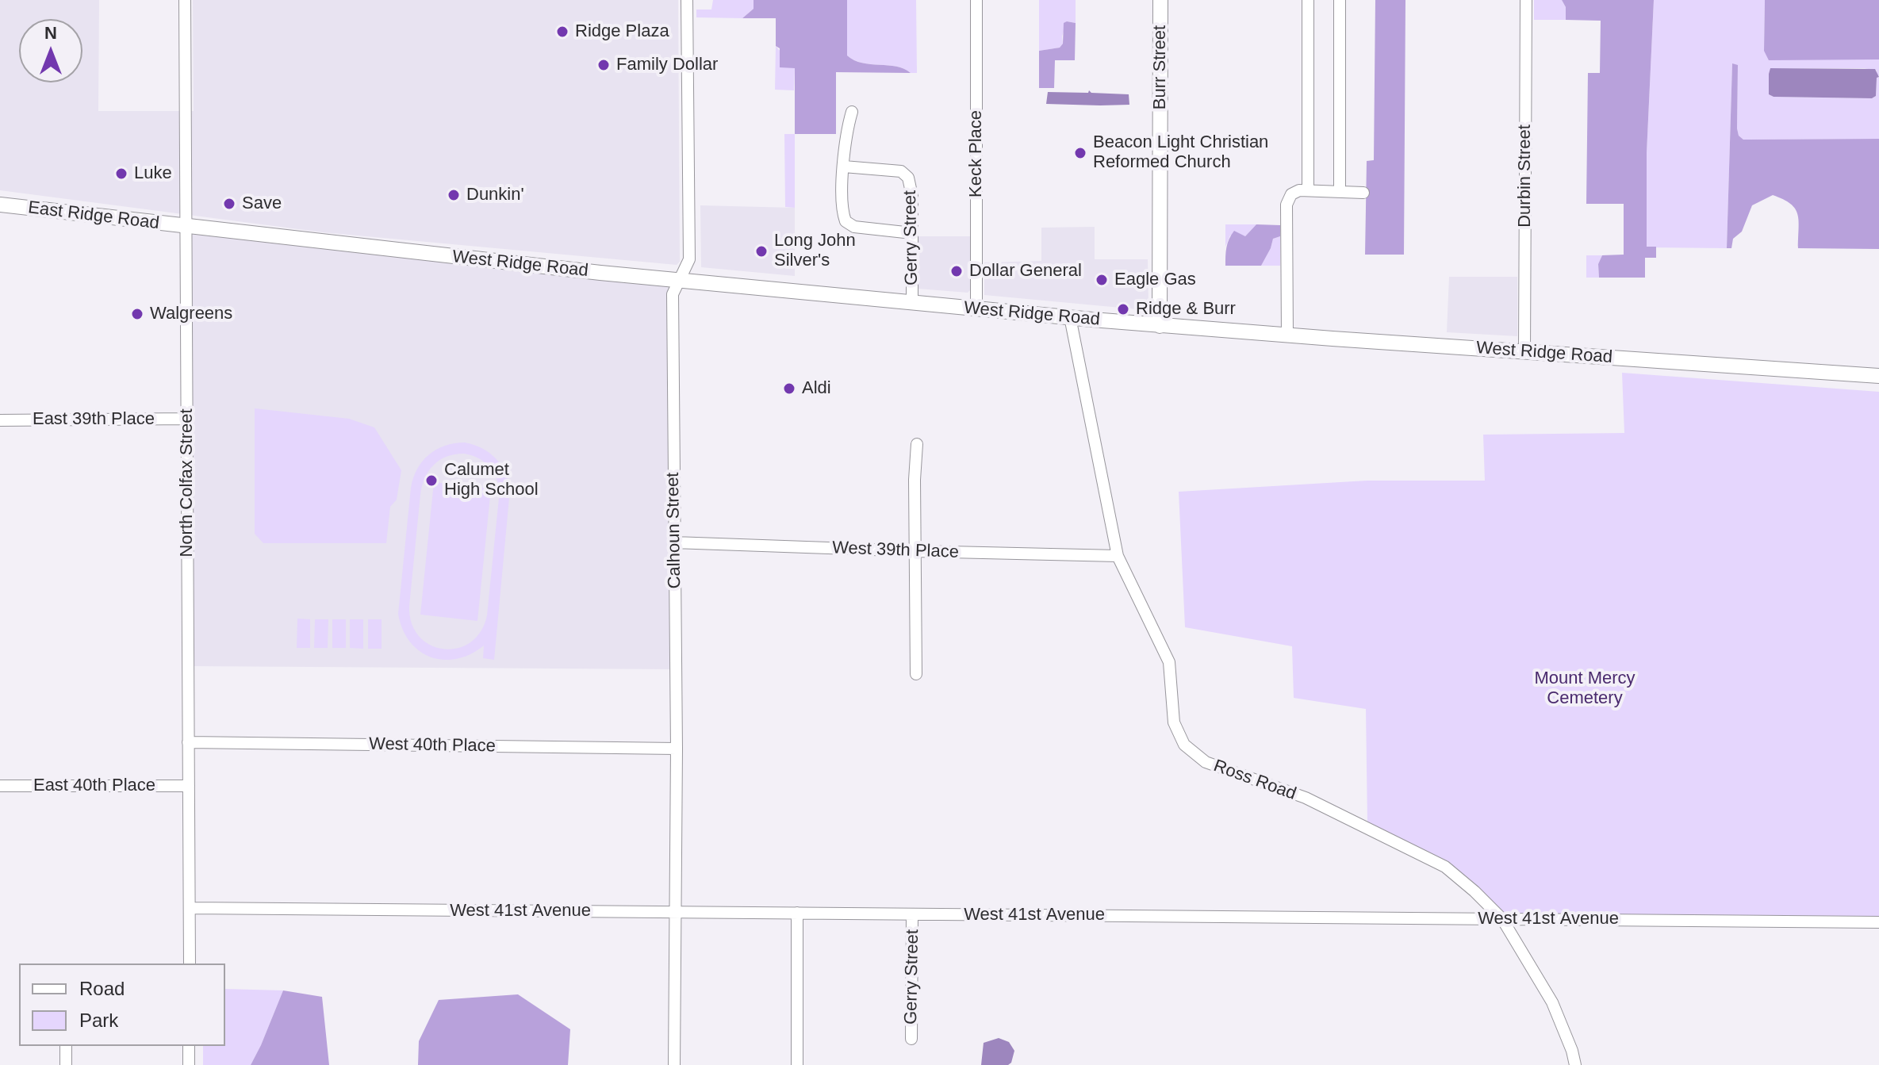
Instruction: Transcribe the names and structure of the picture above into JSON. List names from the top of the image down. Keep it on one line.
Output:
{"streets":{"main road":["Burr Street","East Ridge Road","West Ridge Road"],"street":["Keck Place","Durbin Street","Gerry Street","East 39th Place","North Colfax Street","Calhoun Street","West 39th Place","West 40th Place","Ross Road","East 40th Place","West 41st Avenue"]},"crossings":[["Burr Street","West Ridge Road"],["Keck Place","West Ridge Road"],["Durbin Street","West Ridge Road"],["East Ridge Road","West Ridge Road"],["East Ridge Road","North Colfax Street"],["Gerry Street","West Ridge Road"],["Gerry Street","West 41st Avenue"],["West Ridge Road","North Colfax Street"],["West Ridge Road","Calhoun Street"],["West Ridge Road","Ross Road"],["East 39th Place","North Colfax Street"],["North Colfax Street","West 40th Place"],["North Colfax Street","East 40th Place"],["North Colfax Street","West 41st Avenue"],["Calhoun Street","West 39th Place"],["Calhoun Street","West 40th Place"],["Calhoun Street","West 41st Avenue"],["West 39th Place","Ross Road"],["Ross Road","West 41st Avenue"]],"parks":["Mount Mercy Cemetery"],"places":["Ridge Plaza","Family Dollar","Beacon Light Christian Reformed Church","Luke","Dunkin'","Save","Long John Silver's","Dollar General","Eagle Gas","Ridge & Burr","Walgreens","Aldi","Calumet High School"],"legend":["Road","Park"],"north":"top"}
